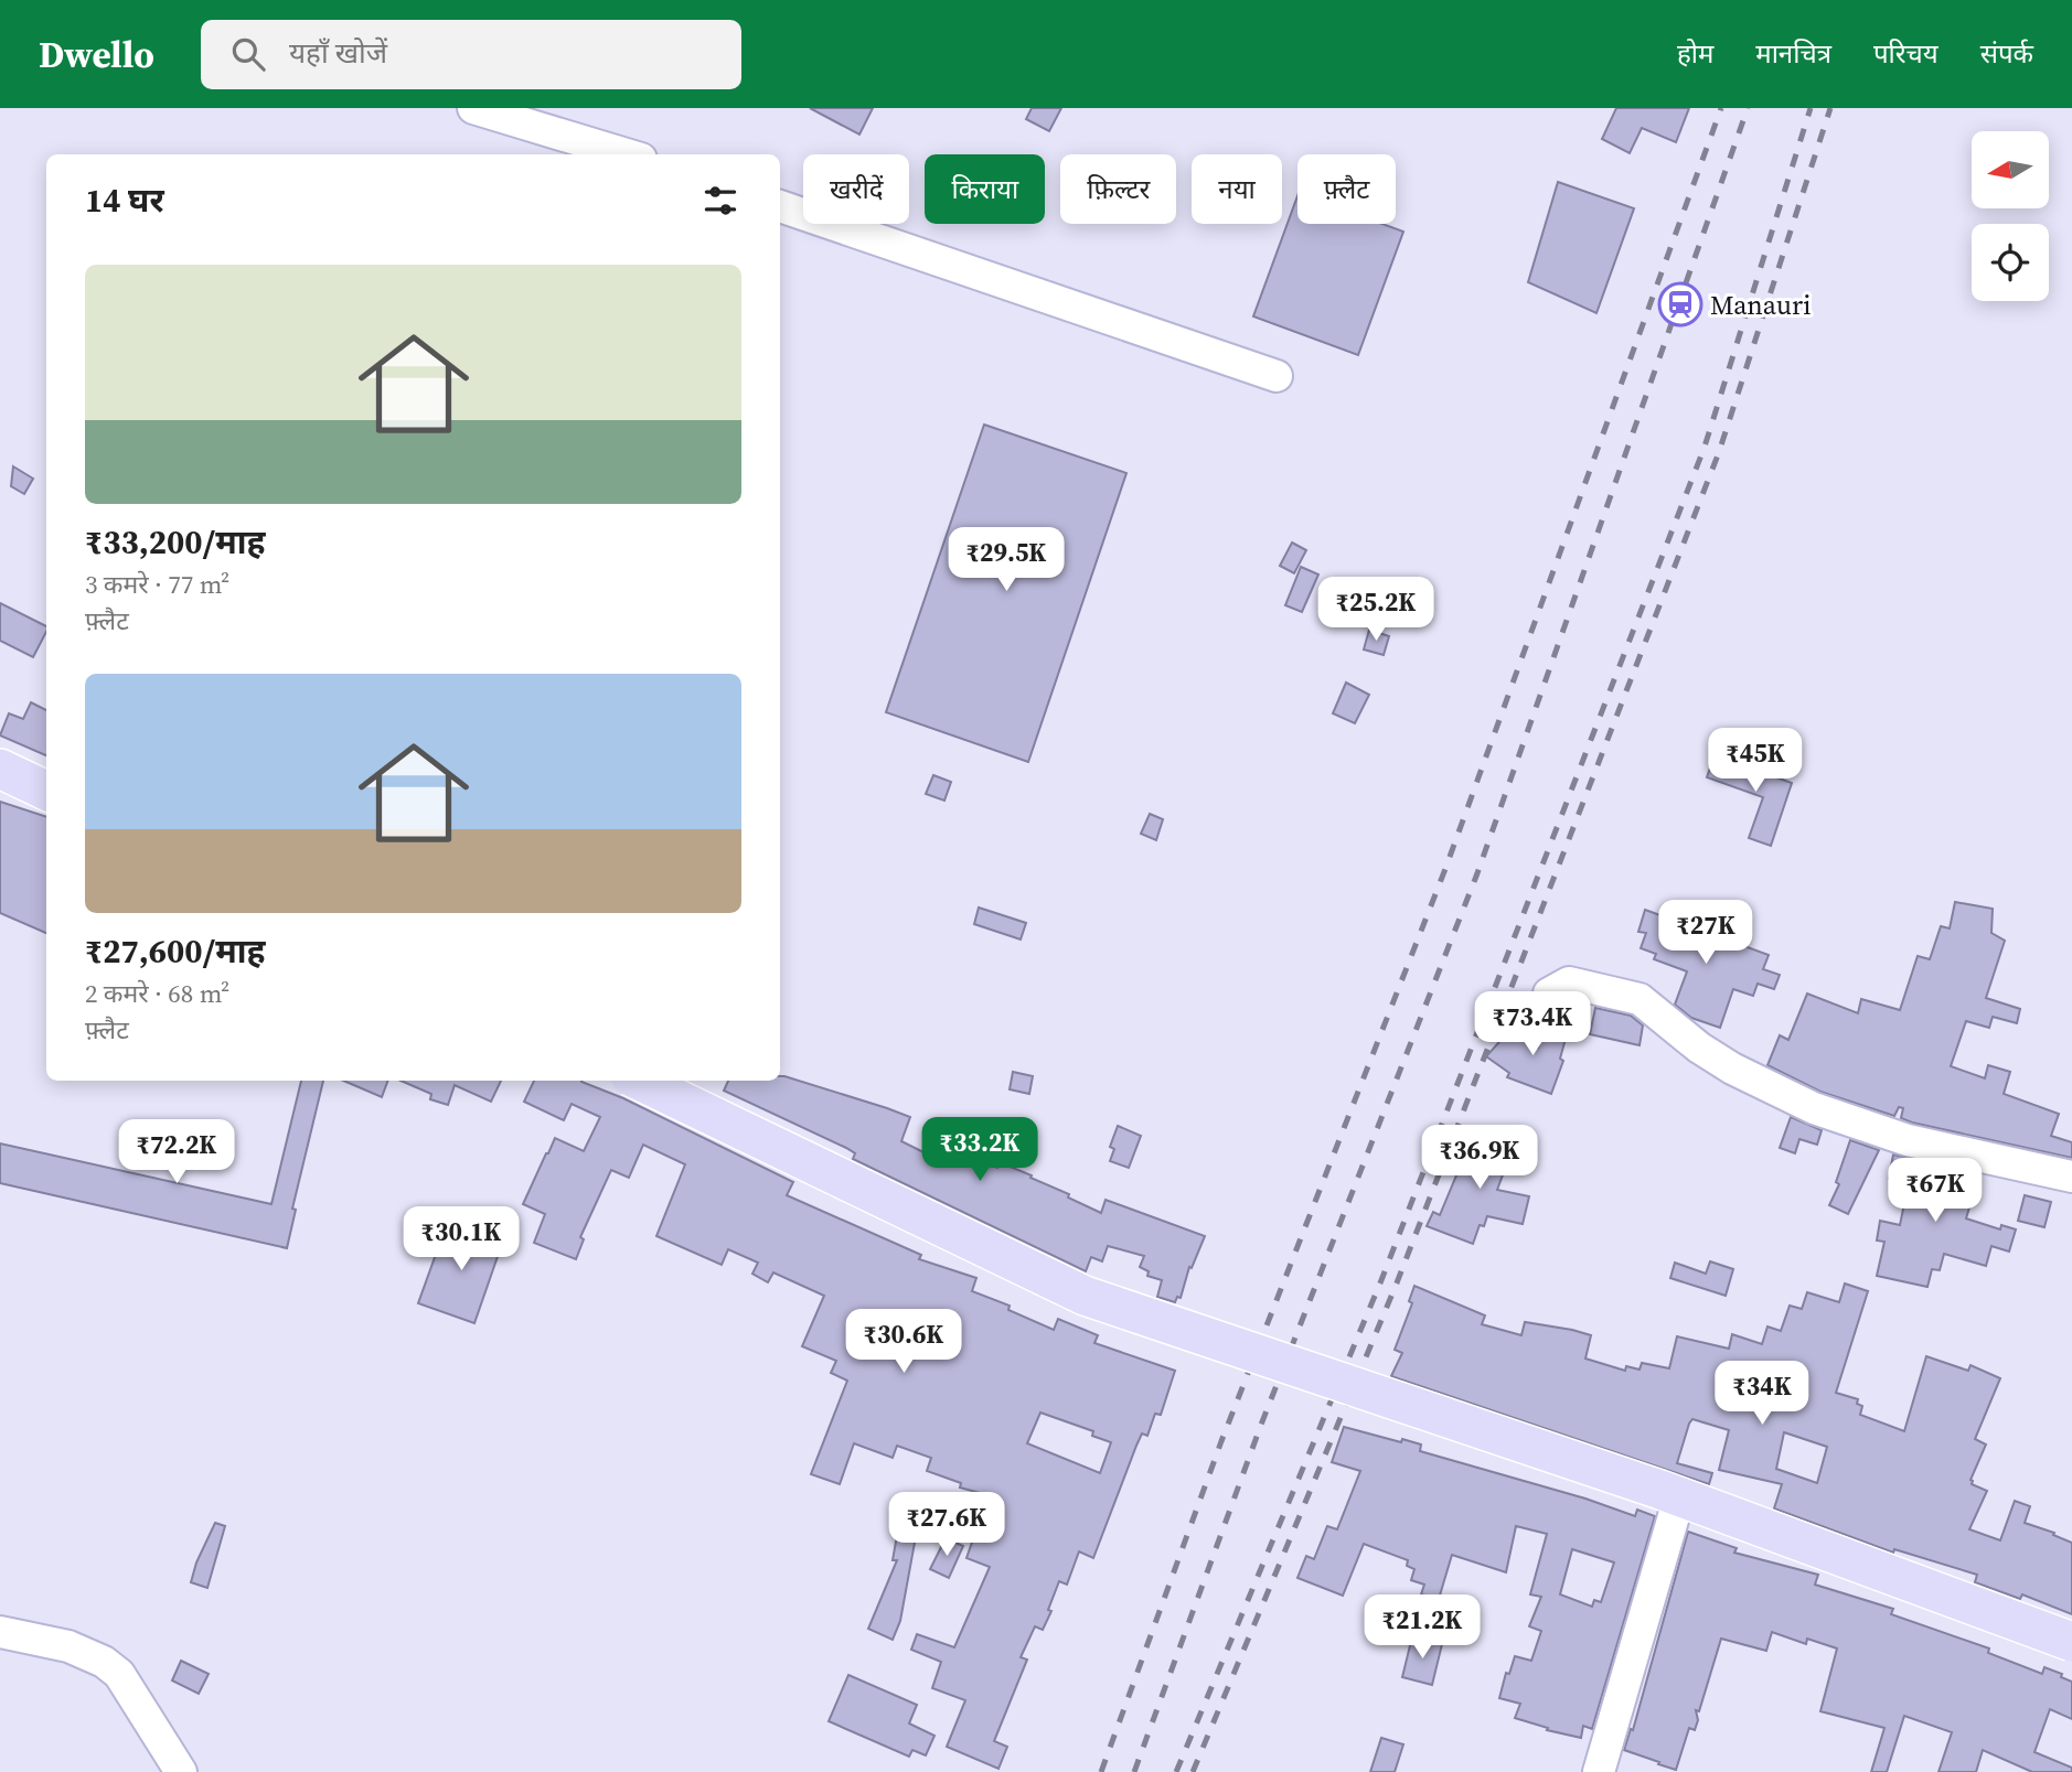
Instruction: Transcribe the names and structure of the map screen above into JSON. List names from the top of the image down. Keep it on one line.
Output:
{"places":{"station":["Manauri"]},"north":"left","page":{"header":"Dwello","search":"यहाँ खोजें","nav":["होम","मानचित्र","परिचय","संपर्क"],"chip":["खरीदें","किराया","फ़िल्टर","नया","फ़्लैट"],"heading":"14 घर","list":[{"name":"₹33,200/माह","note":"3 कमरे · 77 m² · फ़्लैट"},{"name":"₹27,600/माह","note":"2 कमरे · 68 m² · फ़्लैट"}],"price":["₹29.5K","₹25.2K","₹45K","₹27K","₹73.4K","₹33.2K","₹72.2K","₹36.9K","₹67K","₹30.1K","₹30.6K","₹34K","₹27.6K","₹21.2K"]}}
